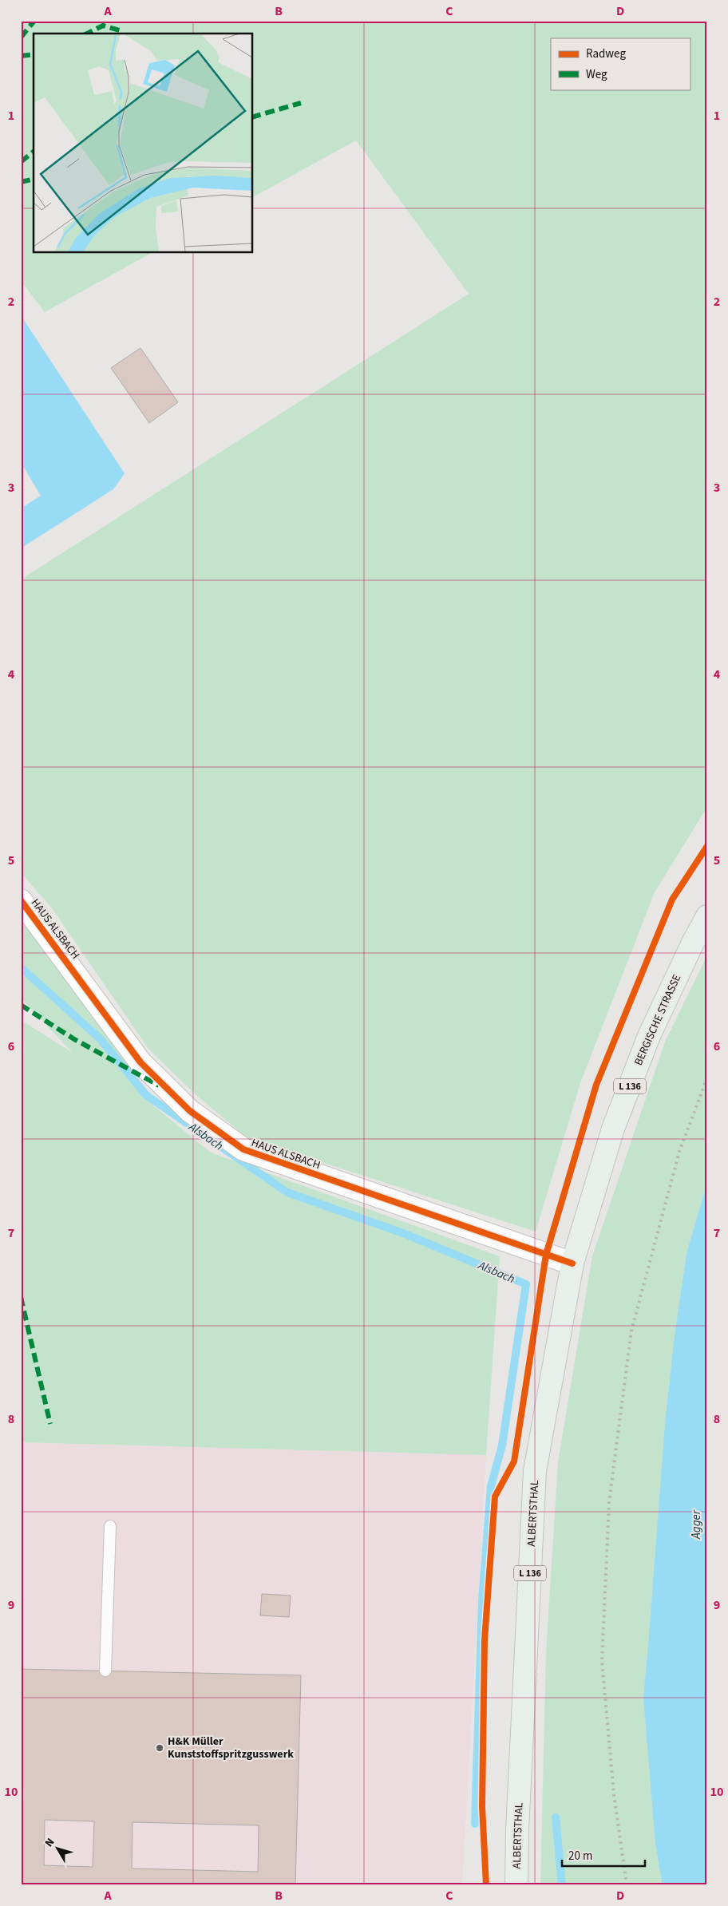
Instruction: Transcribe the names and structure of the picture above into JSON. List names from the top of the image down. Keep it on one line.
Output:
{"streets":{"main road":["BERGISCHE STRASSE","L 136","ALBERTSTHAL"],"street":["HAUS ALSBACH"]},"crossings":[["HAUS ALSBACH","BERGISCHE STRASSE"],["HAUS ALSBACH","ALBERTSTHAL"],["BERGISCHE STRASSE","ALBERTSTHAL"]],"water":["Alsbach","Agger"],"places":["H&K Müller Kunststoffspritzgusswerk"],"legend":["Radweg","Weg"],"scale_bar":"20 m","north":"top left","grid":{"columns":["A","B","C","D"],"rows":["1","2","3","4","5","6","7","8","9","10"]}}
